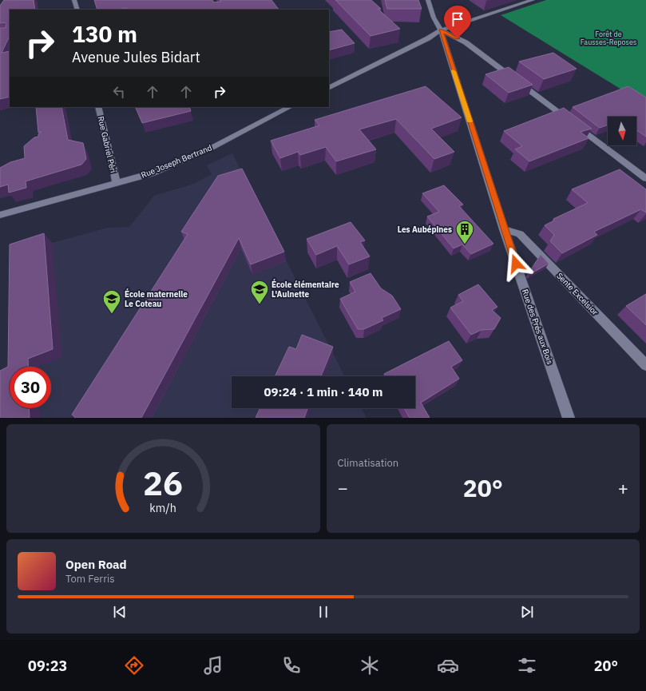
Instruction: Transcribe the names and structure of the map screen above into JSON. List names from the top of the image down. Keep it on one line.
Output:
{"streets":{"street":["Rue Gabriel Péri","Rue Joseph Bertrand","Sente Excelsior","Rue des Prés aux Bois"]},"crossings":[["Rue Gabriel Péri","Rue Joseph Bertrand"],["Sente Excelsior","Rue des Prés aux Bois"]],"parks":["Forêt de Fausses-Reposes"],"places":{"building":["Les Aubépines"],"school or university":["École élémentaire L'Aulnette","École maternelle Le Coteau"]},"north":"bottom","page":{"turn":["130 m","Avenue Jules Bidart"],"limit":"30","trip":"09:24 · 1 min · 140 m","tile":"Climatisation","heat":["−","20°","+"],"song":["Open Road","Tom Ferris"],"tabs":["09:23","20°"],"gauge":["26","km/h"]}}
